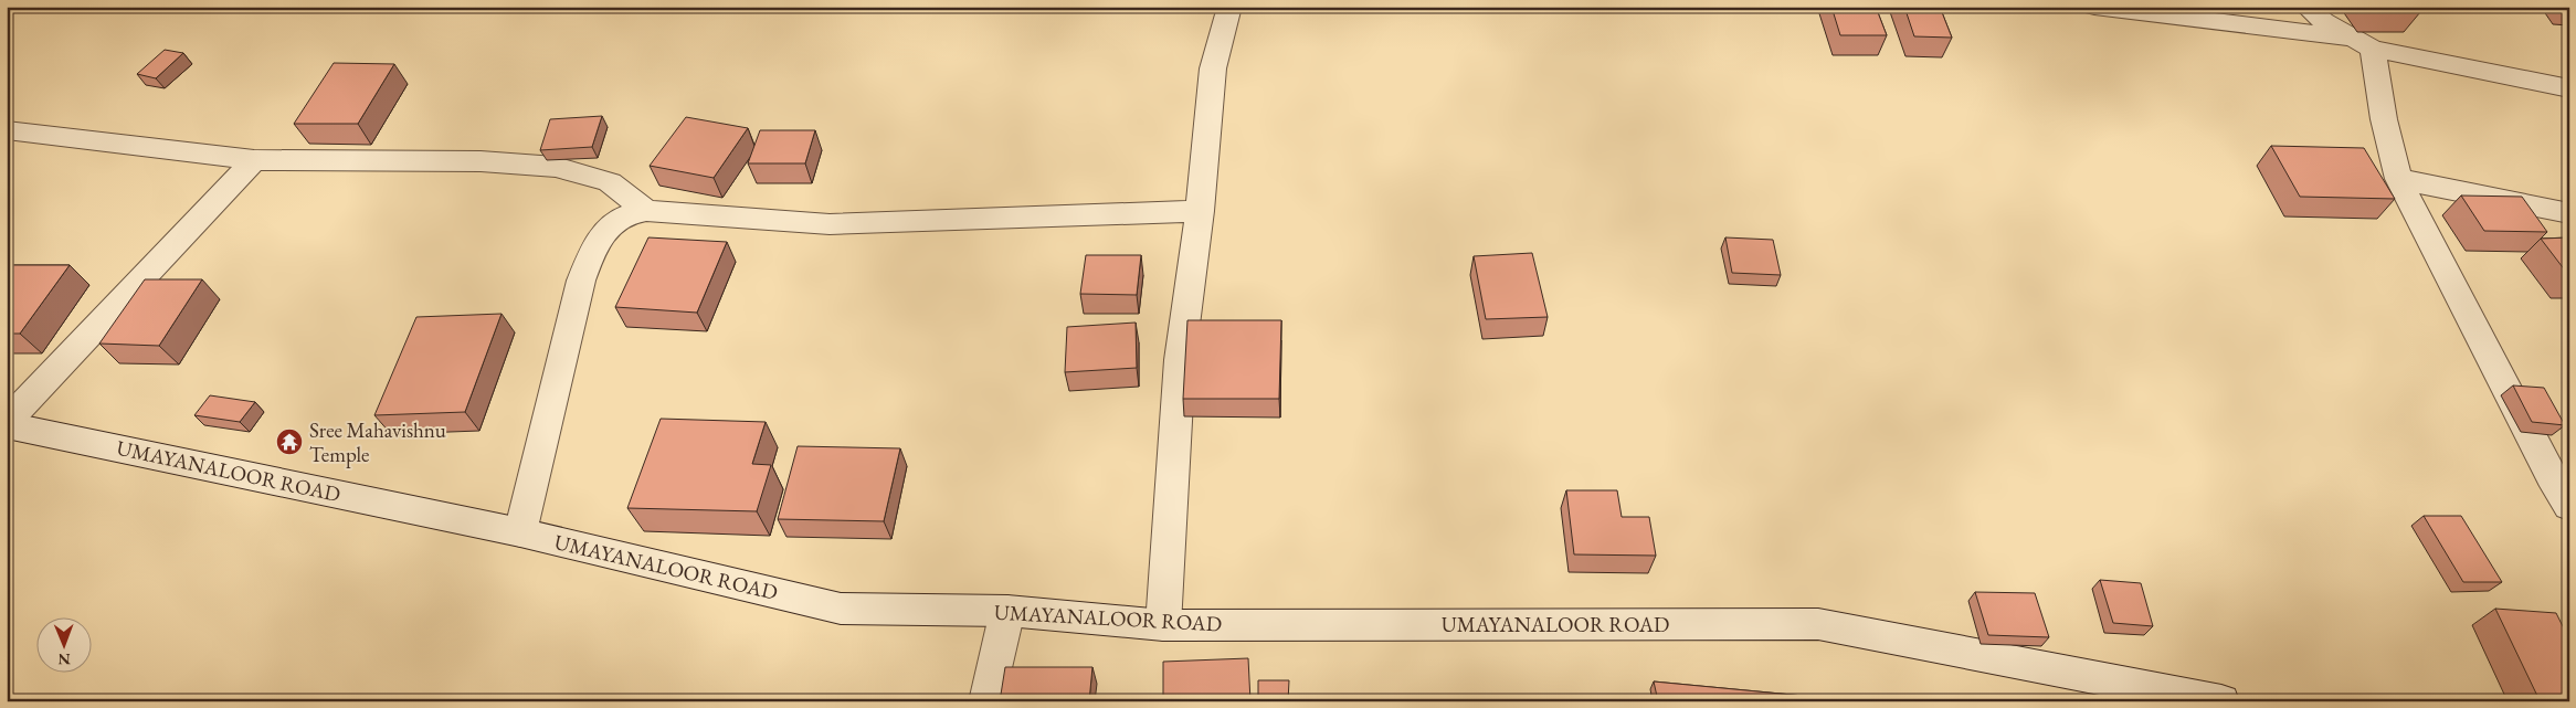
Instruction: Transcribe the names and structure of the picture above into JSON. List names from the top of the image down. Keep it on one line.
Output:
{"streets":{"street":["UMAYANALOOR ROAD"]},"places":{"temple":["Sree Mahavishnu Temple"]},"north":"bottom"}
